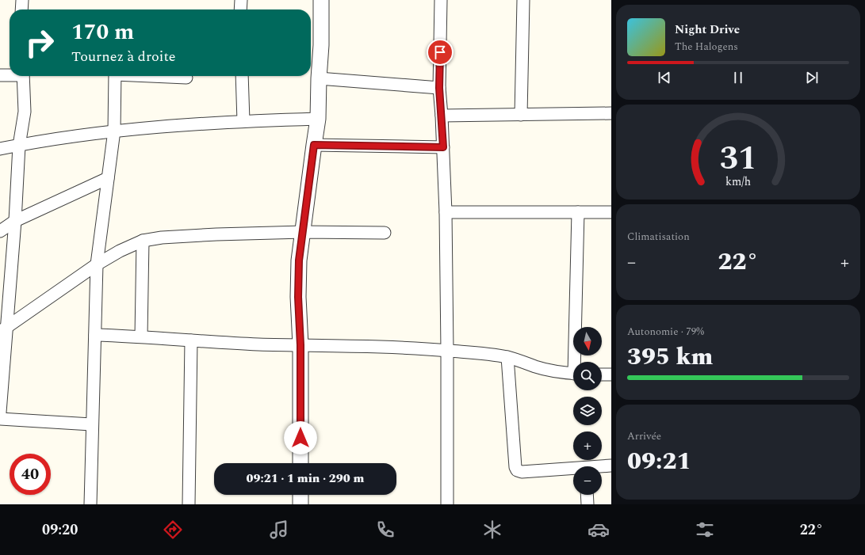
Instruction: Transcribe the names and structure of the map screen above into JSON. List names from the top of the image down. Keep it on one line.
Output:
{"north":"bottom","page":{"turn":["170 m","Tournez à droite"],"song":["Night Drive","The Halogens"],"tile":["Climatisation",["Autonomie · 79%","395 km"],["Arrivée","09:21"]],"heat":["−","22°","+"],"map_buttons":["+","−"],"limit":"40","trip":"09:21 · 1 min · 290 m","tabs":["09:20","22°"],"gauge":["31","km/h"]}}
